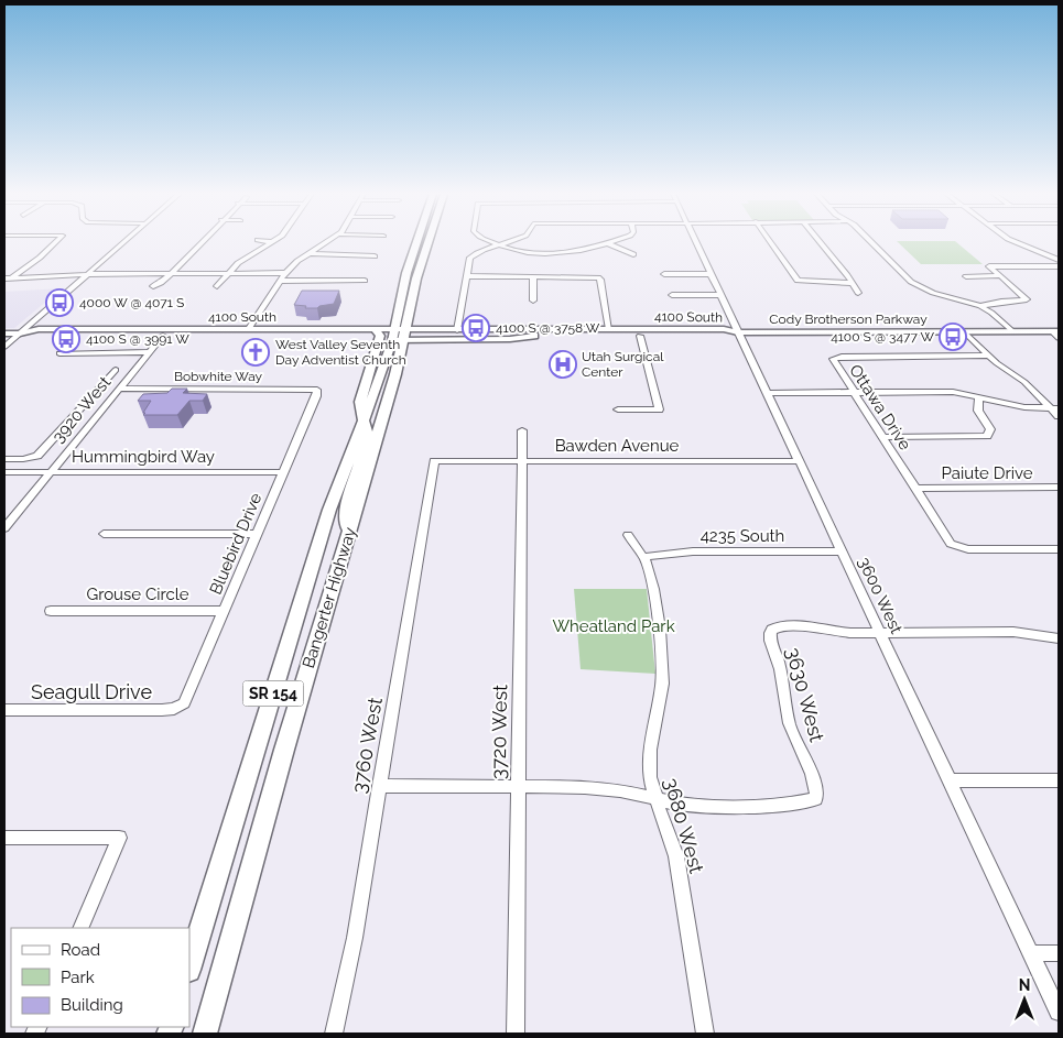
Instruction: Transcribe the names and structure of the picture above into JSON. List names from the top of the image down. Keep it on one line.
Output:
{"streets":{"highway":["Bangerter Highway","SR 154"],"main road":["4100 South","Cody Brotherson Parkway"],"street":["Bobwhite Way","Ottawa Drive","3920 West","Bawden Avenue","Hummingbird Way","Paiute Drive","4235 South","Bluebird Drive","Grouse Circle","3600 West","Seagull Drive","3630 West","3720 West","3760 West","3680 West"]},"crossings":[["4100 South","Cody Brotherson Parkway"],["4100 South","3920 West"],["4100 South","3600 West"],["4100 South","Bangerter Highway"],["Cody Brotherson Parkway","3600 West"],["Bobwhite Way","3920 West"],["Bobwhite Way","Bluebird Drive"],["Ottawa Drive","Paiute Drive"],["3920 West","Hummingbird Way"],["Bawden Avenue","3600 West"],["Bawden Avenue","3720 West"],["Bawden Avenue","3760 West"],["Hummingbird Way","Bluebird Drive"],["4235 South","3600 West"],["4235 South","3680 West"],["Bluebird Drive","Grouse Circle"],["Bluebird Drive","Seagull Drive"],["3600 West","3630 West"]],"parks":["Wheatland Park"],"places":{"bus stop":["4000 W @ 4071 S","4100 S @ 3758 W","4100 S @ 3477 W","4100 S @ 3991 W"],"church":["West Valley Seventh Day Adventist Church"],"hospital":["Utah Surgical Center"]},"legend":["Road","Park","Building"],"north":"top"}
